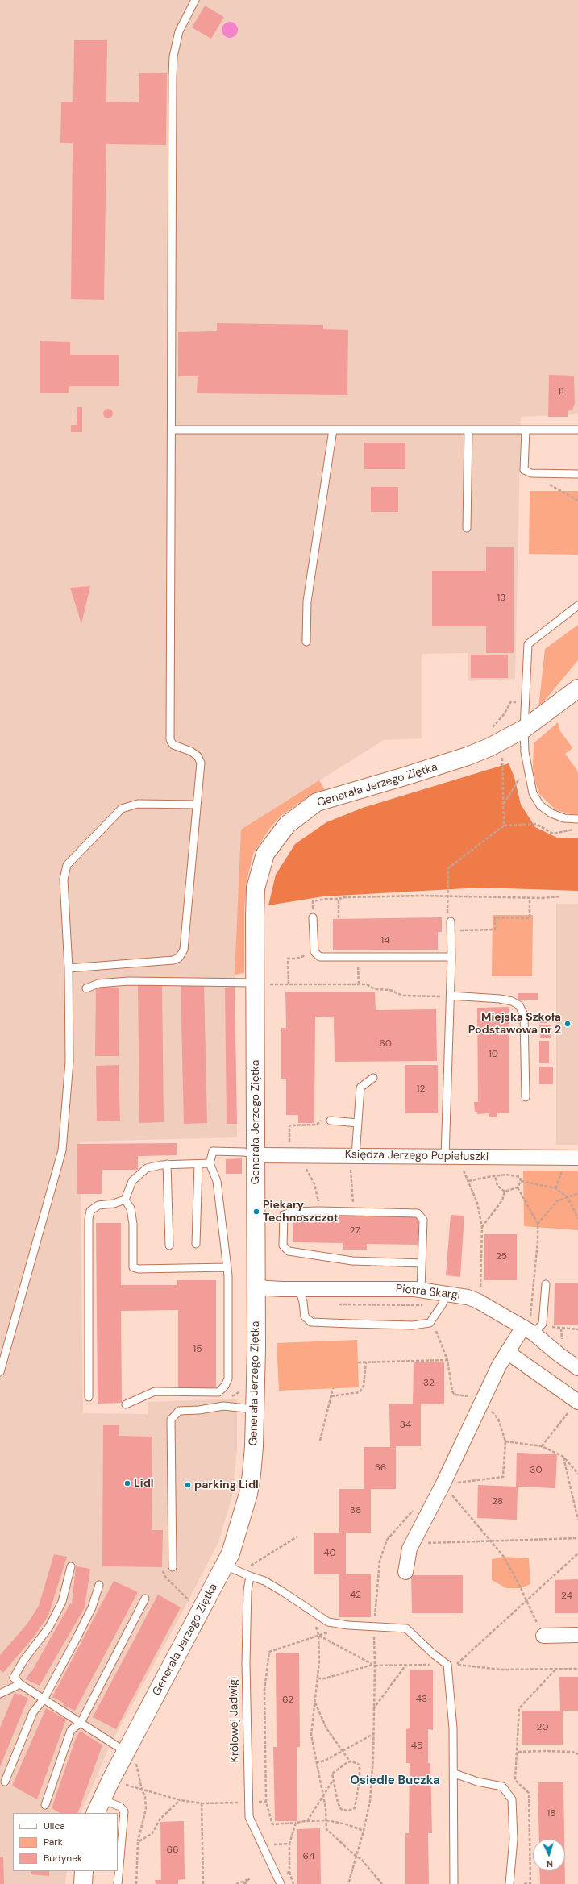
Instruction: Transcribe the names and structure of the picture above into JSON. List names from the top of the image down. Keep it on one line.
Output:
{"streets":{"street":["Generała Jerzego Ziętka","Księdza Jerzego Popiełuszki","Piotra Skargi"],"lane":["Królowej Jadwigi"]},"crossings":[["Generała Jerzego Ziętka","Księdza Jerzego Popiełuszki"],["Generała Jerzego Ziętka","Piotra Skargi"]],"districts":["Osiedle Buczka"],"places":["Miejska Szkoła Podstawowa nr 2","Piekary Technoszczot","Lidl","parking Lidl"],"house_numbers":["11","13","14","60","10","12","27","25","15","32","34","36","30","28","38","40","42","24","43","62","20","45","18","66","64"],"legend":["Ulica","Park","Budynek"],"north":"bottom"}
